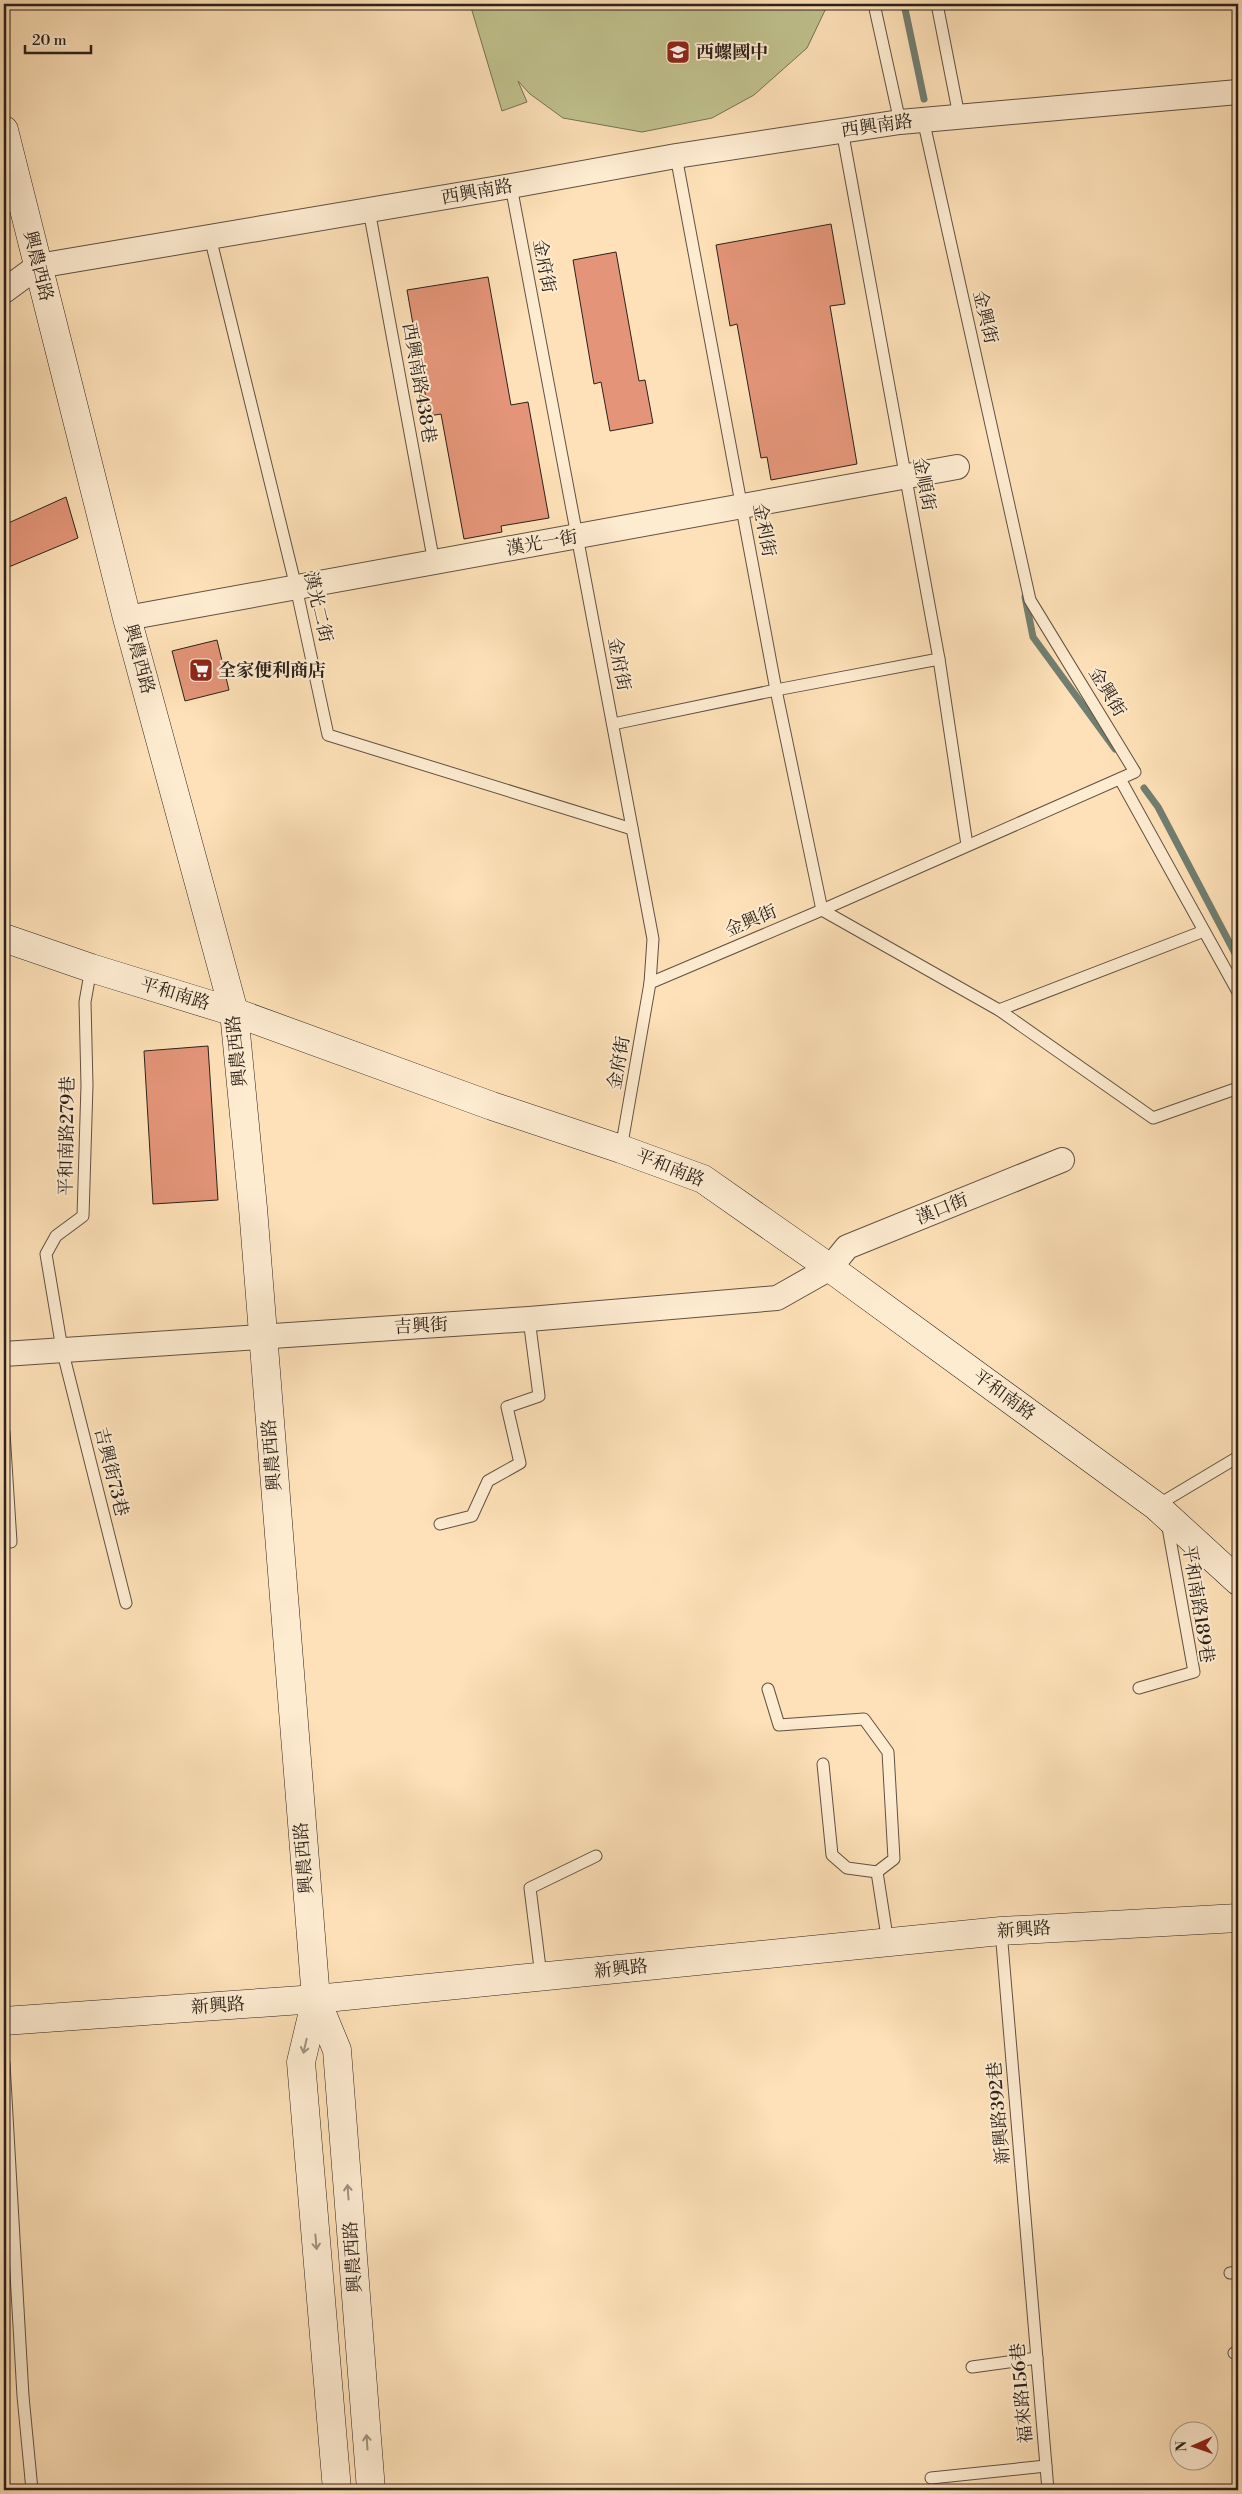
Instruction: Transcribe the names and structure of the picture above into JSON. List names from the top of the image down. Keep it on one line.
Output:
{"streets":{"main road":["興農西路","平和南路","新興路"],"street":["西興南路","漢光一街","漢口街","吉興街"],"lane":["金府街","金興街","西興南路438巷","金順街","金利街","漢光二街","平和南路279巷","吉興街73巷","平和南路189巷","新興路392巷","福來路156巷"]},"crossings":[["西興南路","興農西路"],["西興南路","金府街"],["西興南路","金興街"],["西興南路","西興南路438巷"],["西興南路","金順街"],["西興南路","金利街"],["西興南路","漢光二街"],["興農西路","漢光一街"],["興農西路","平和南路"],["興農西路","吉興街"],["興農西路","新興路"],["金府街","金興街"],["金府街","漢光一街"],["金府街","漢光二街"],["金府街","平和南路"],["金興街","金順街"],["金興街","金利街"],["西興南路438巷","漢光一街"],["金順街","漢光一街"],["金利街","漢光一街"],["漢光一街","漢光二街"],["平和南路","平和南路279巷"],["平和南路","漢口街"],["平和南路","吉興街"],["平和南路","平和南路189巷"],["平和南路279巷","吉興街"],["平和南路279巷","吉興街73巷"],["漢口街","吉興街"],["吉興街","吉興街73巷"],["新興路","新興路392巷"],["新興路392巷","福來路156巷"]],"places":{"school or university":["西螺國中"],"supermarket":["全家便利商店"]},"scale_bar":"20 m","north":"left"}
